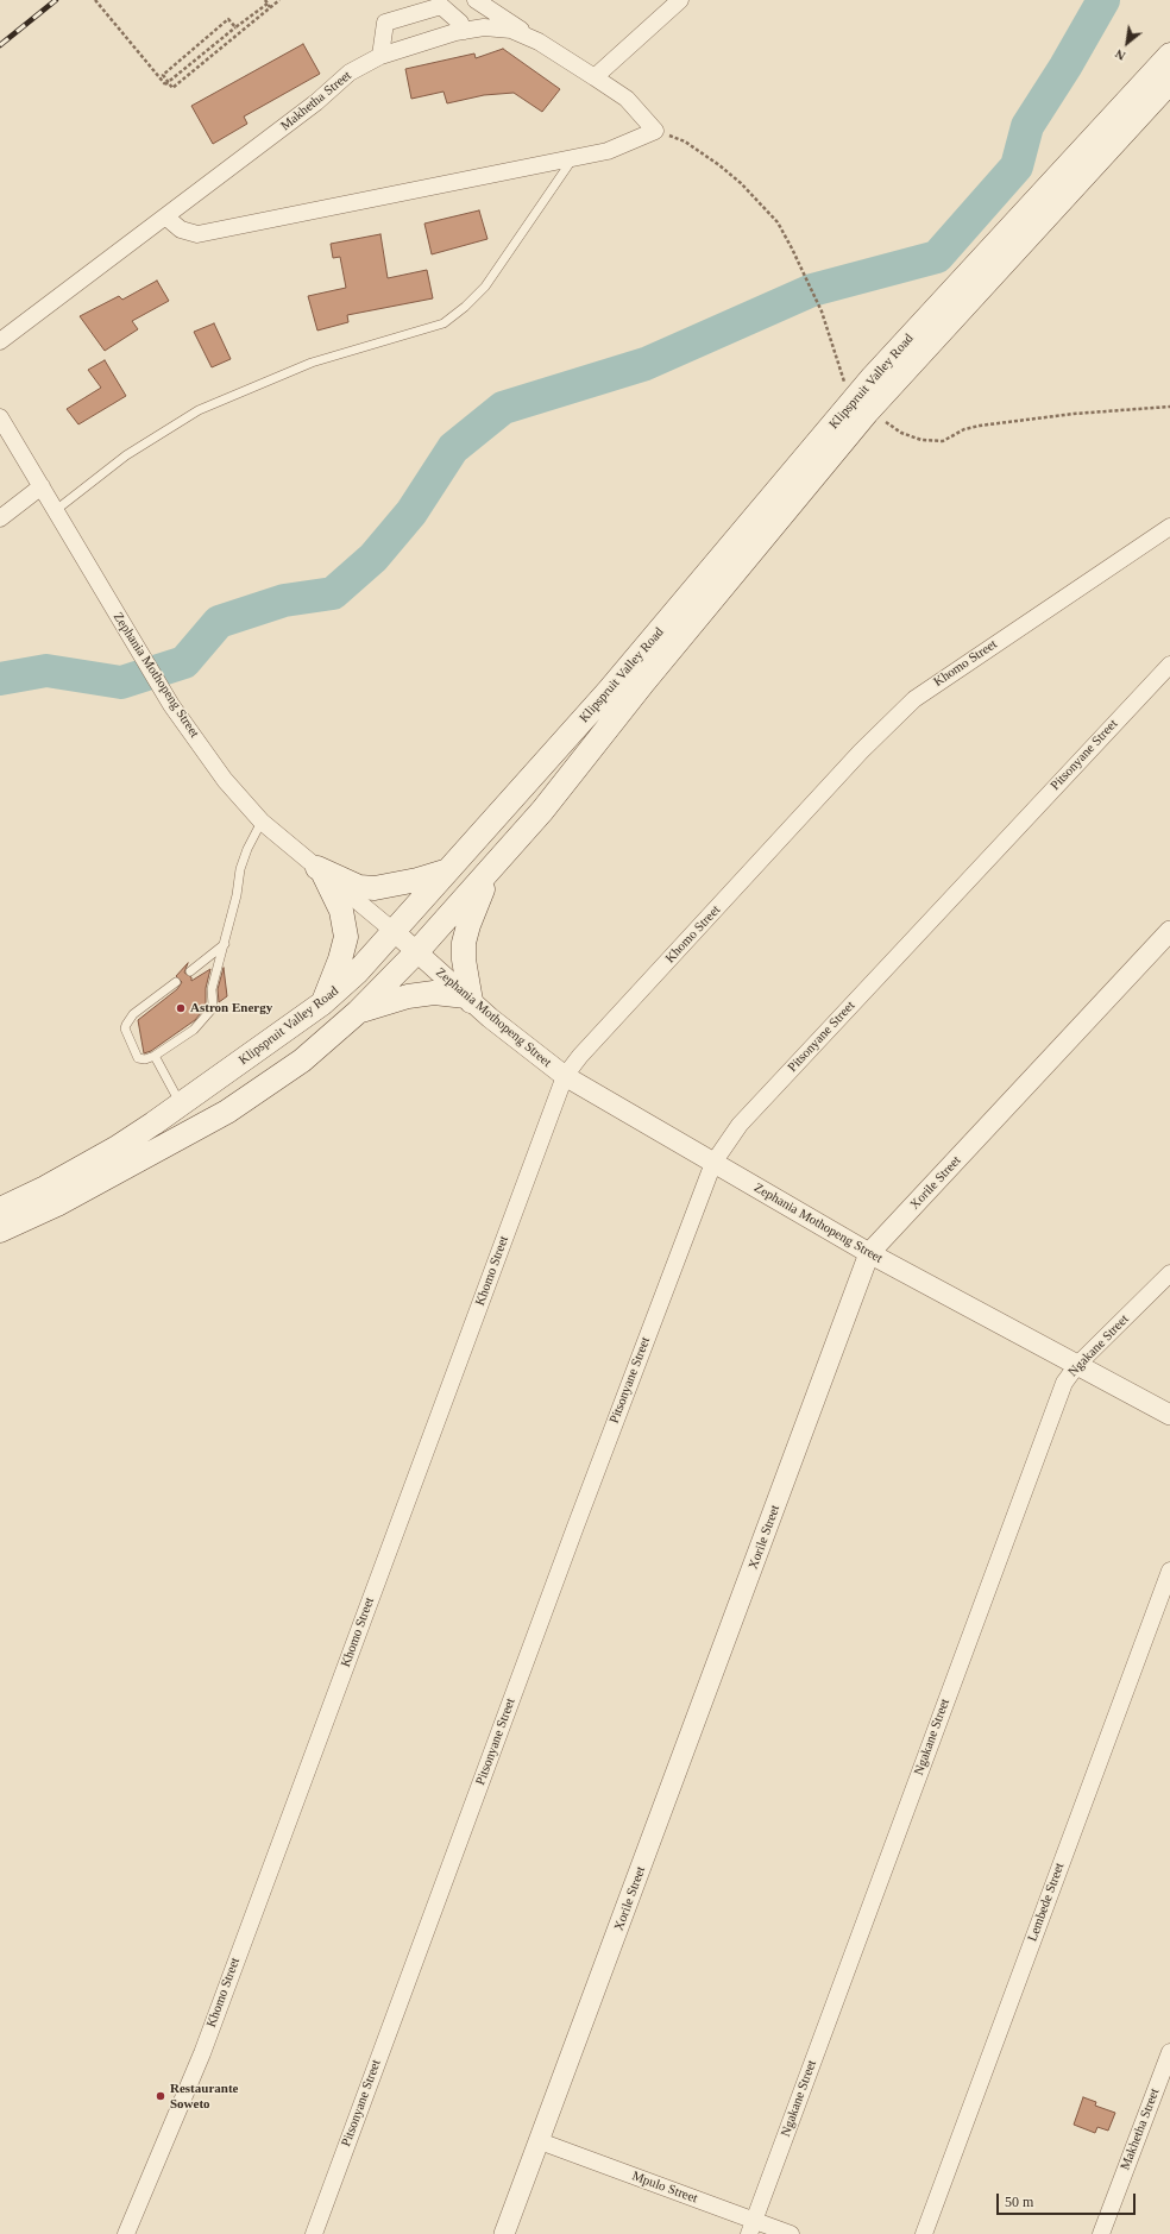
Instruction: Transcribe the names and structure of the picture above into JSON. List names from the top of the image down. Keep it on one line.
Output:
{"streets":{"main road":["Klipspruit Valley Road"],"street":["Makhetha Street","Khomo Street","Zephania Mothopeng Street","Pitsonyane Street","Xorile Street","Ngakane Street","Lembede Street","Mpulo Street"]},"crossings":[["Klipspruit Valley Road","Zephania Mothopeng Street"],["Khomo Street","Zephania Mothopeng Street"],["Zephania Mothopeng Street","Pitsonyane Street"],["Zephania Mothopeng Street","Xorile Street"],["Zephania Mothopeng Street","Ngakane Street"],["Xorile Street","Mpulo Street"],["Ngakane Street","Mpulo Street"]],"places":["Astron Energy","Restaurante Soweto"],"scale_bar":"50 m","north":"bottom left"}
